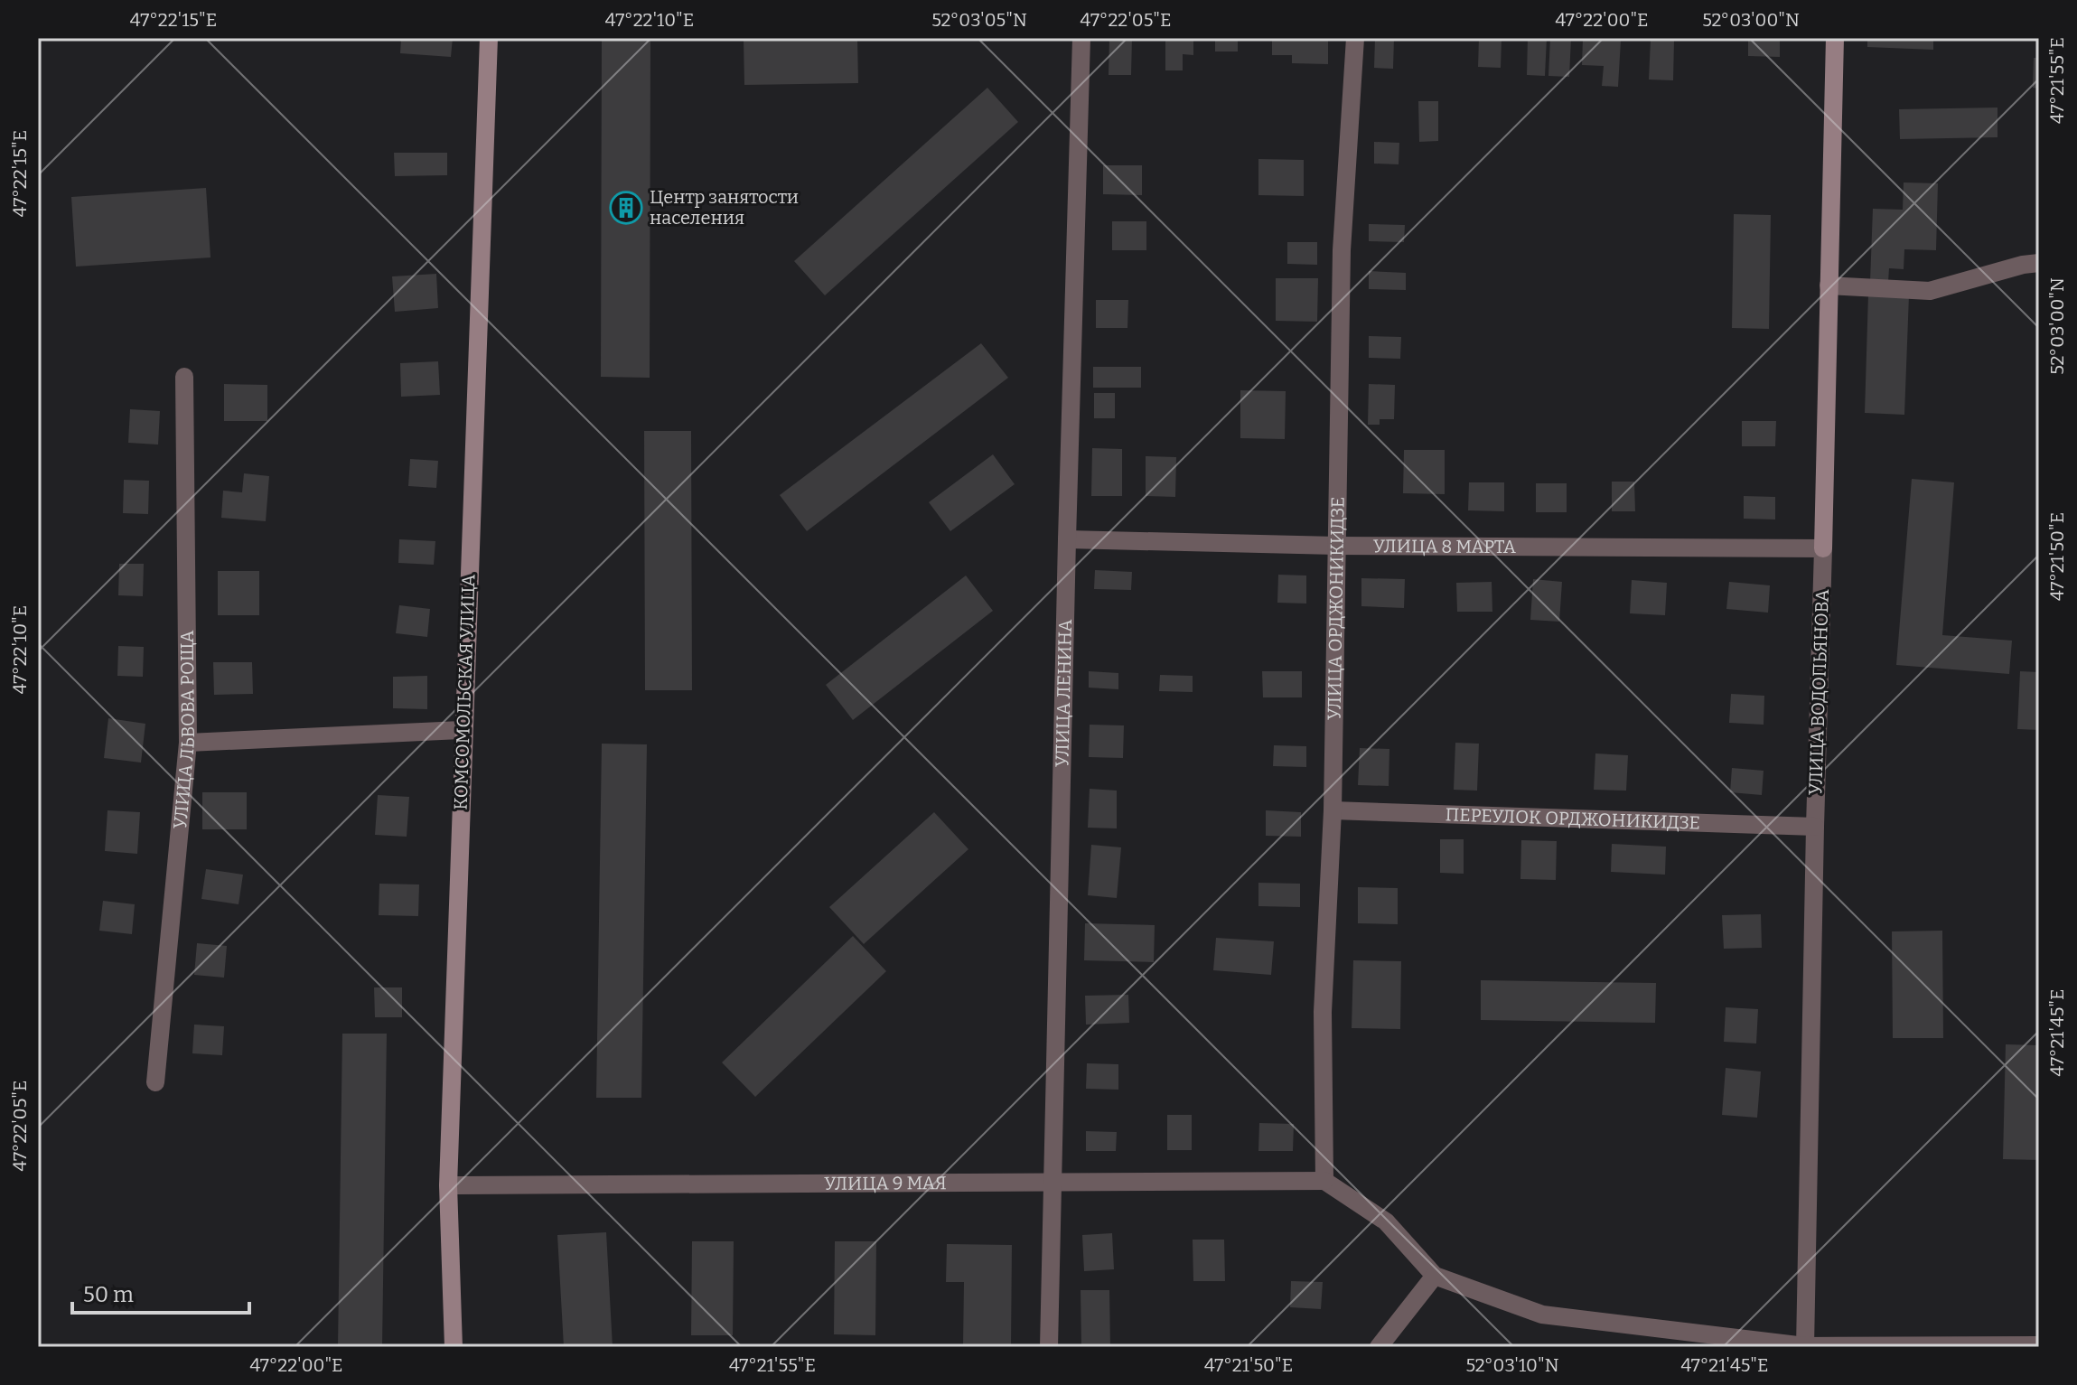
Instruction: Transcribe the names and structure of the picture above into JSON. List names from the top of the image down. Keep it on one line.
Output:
{"streets":{"main road":["КОМСОМОЛЬСКАЯ УЛИЦА","УЛИЦА ВОДОПЬЯНОВА"],"street":["УЛИЦА 8 МАРТА","УЛИЦА ОРДЖОНИКИДЗЕ","УЛИЦА ЛЕНИНА","УЛИЦА ЛЬВОВА РОЩА","ПЕРЕУЛОК ОРДЖОНИКИДЗЕ","УЛИЦА 9 МАЯ"]},"crossings":[["УЛИЦА 8 МАРТА","УЛИЦА ОРДЖОНИКИДЗЕ"],["УЛИЦА 8 МАРТА","УЛИЦА ЛЕНИНА"],["УЛИЦА 8 МАРТА","УЛИЦА ВОДОПЬЯНОВА"],["УЛИЦА ОРДЖОНИКИДЗЕ","ПЕРЕУЛОК ОРДЖОНИКИДЗЕ"],["УЛИЦА ОРДЖОНИКИДЗЕ","УЛИЦА 9 МАЯ"],["КОМСОМОЛЬСКАЯ УЛИЦА","УЛИЦА 9 МАЯ"],["УЛИЦА ЛЕНИНА","УЛИЦА 9 МАЯ"],["УЛИЦА ВОДОПЬЯНОВА","ПЕРЕУЛОК ОРДЖОНИКИДЗЕ"]],"places":{"building":["Центр занятости населения"]},"scale_bar":"50 m","coordinates":["47°22'15\"E","47°22'10\"E","52°03'05\"N","47°22'05\"E","47°22'00\"E","52°03'00\"N","47°21'55\"E","47°21'50\"E","47°21'45\"E","52°03'10\"N"]}
